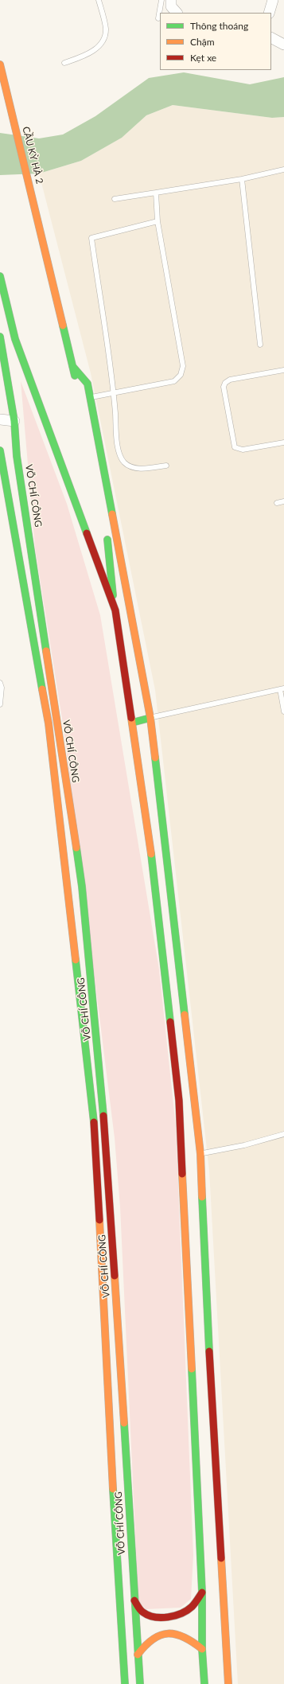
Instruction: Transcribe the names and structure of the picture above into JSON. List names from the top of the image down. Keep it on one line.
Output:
{"streets":{"main road":["CẦU KỲ HÀ 2","VÕ CHÍ CÔNG"]},"legend":["Thông thoáng","Chậm","Kẹt xe"]}
